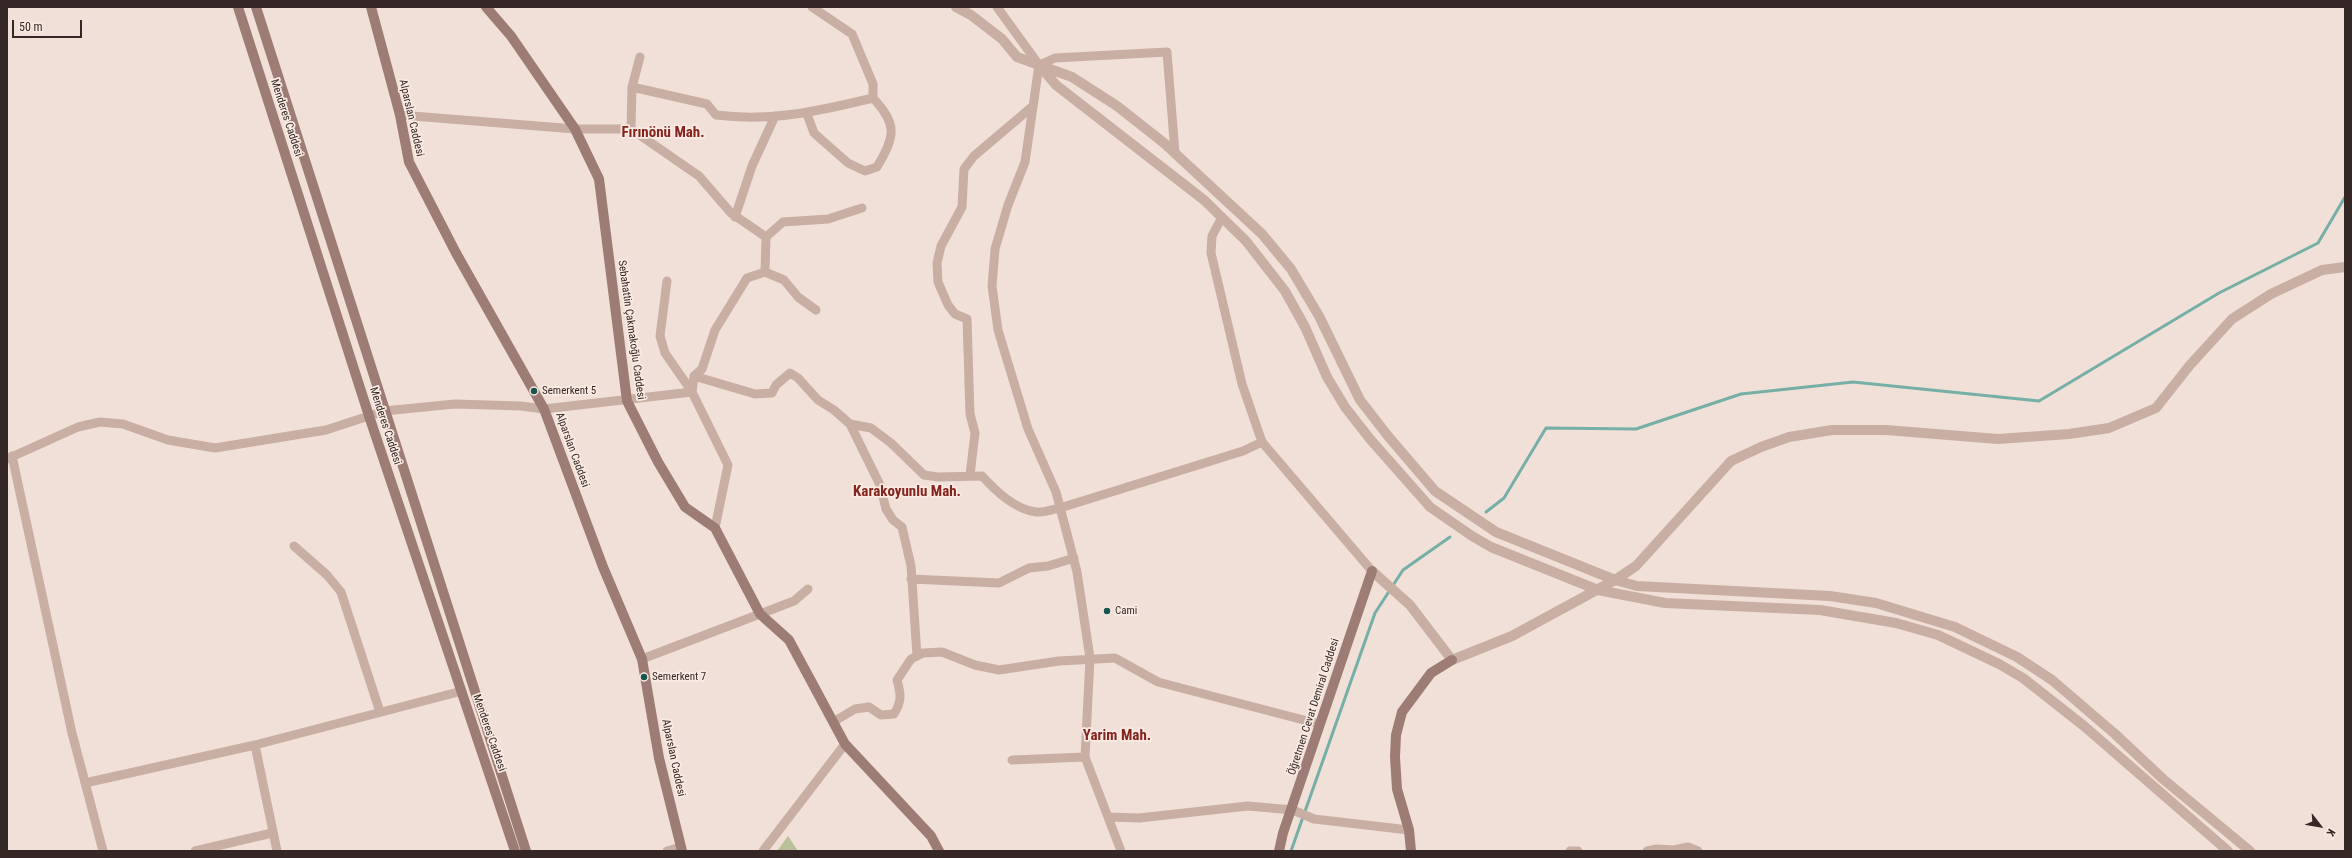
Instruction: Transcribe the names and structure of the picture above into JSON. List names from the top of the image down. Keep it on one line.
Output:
{"streets":{"main road":["Menderes Caddesi","Alparslan Caddesi","Sebahattin Çakmakoğlu Caddesi","Öğretmen Cevat Demiral Caddesi"]},"districts":["Fırınönü Mah.","Karakoyunlu Mah.","Yarim Mah."],"places":["Semerkent 5","Cami","Semerkent 7"],"scale_bar":"50 m","north":"bottom right"}
